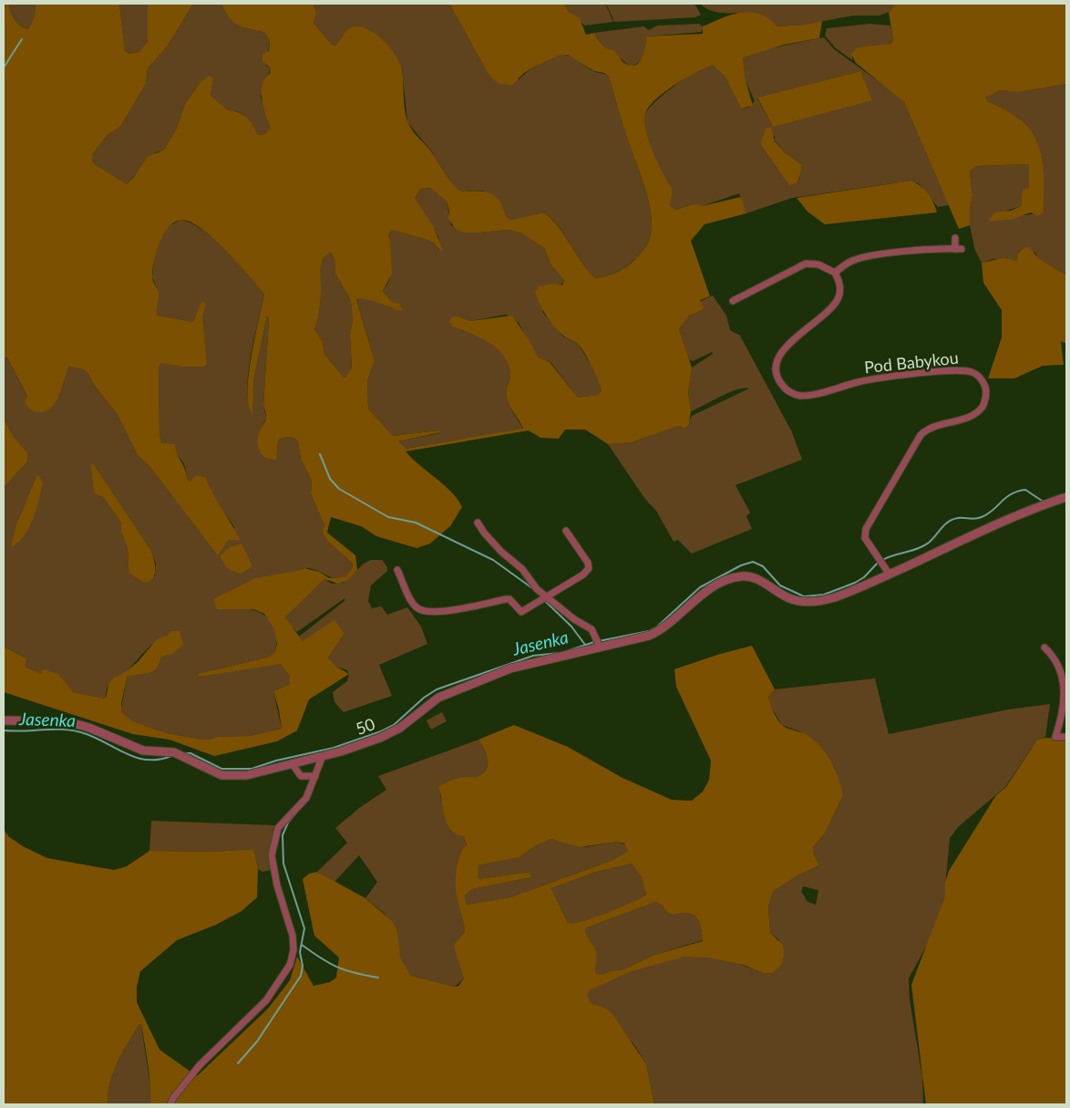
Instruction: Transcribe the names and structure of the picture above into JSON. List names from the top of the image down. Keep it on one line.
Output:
{"streets":{"street":["Pod Babykou","50"]},"crossings":[["Pod Babykou","50"]],"water":["Jasenka"]}
